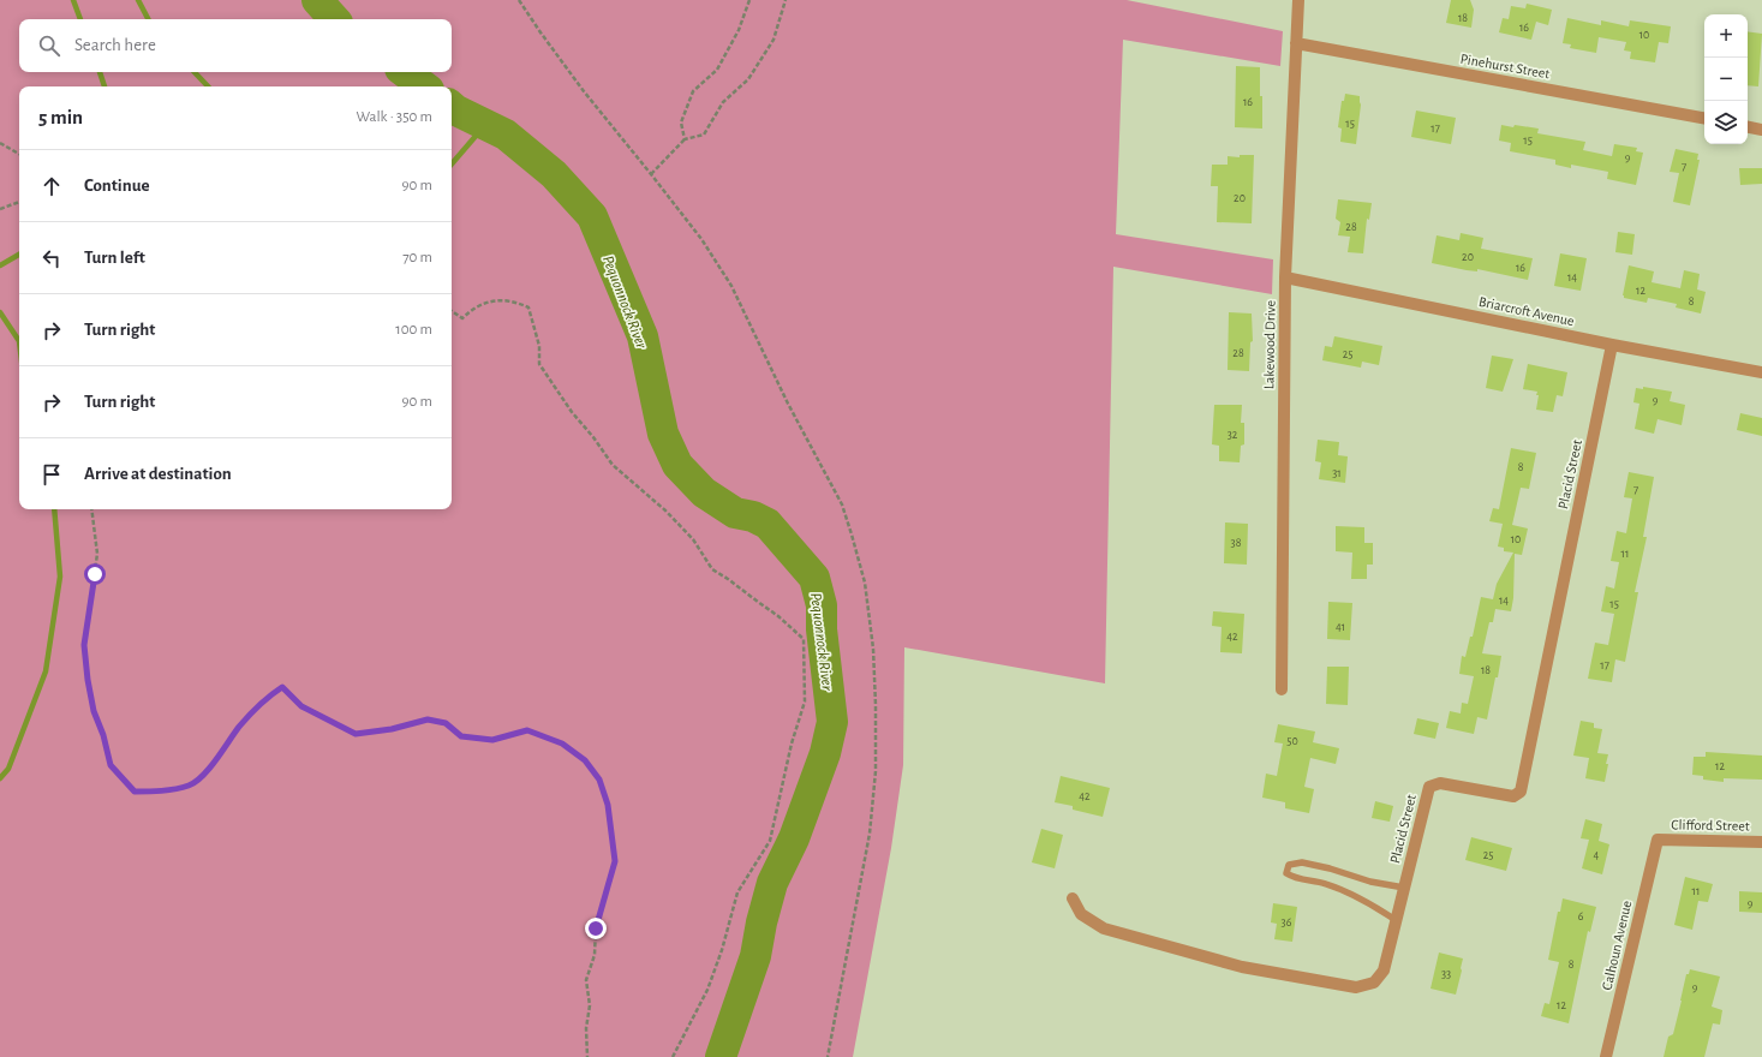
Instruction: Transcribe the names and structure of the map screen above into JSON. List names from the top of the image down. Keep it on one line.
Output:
{"streets":{"street":["Pinehurst Street","Briarcroft Avenue","Lakewood Drive","Placid Street","Clifford Street","Calhoun Avenue"]},"crossings":[["Pinehurst Street","Lakewood Drive"],["Briarcroft Avenue","Lakewood Drive"],["Briarcroft Avenue","Placid Street"],["Clifford Street","Calhoun Avenue"]],"water":["Pequonnock River"],"house_numbers":["18","16","10","16","15","17","15","9","7","20","28","20","16","14","12","8","28","25","9","32","8","31","7","10","38","11","14","15","41","42","17","18","50","12","42","25","4","11","9","6","36","8","33","9","12"],"page":{"map_buttons":["+","−"],"search":"Search here","heading":["5 min","Walk · 350 m"],"list":[["Continue","90 m"],["Turn left","70 m"],["Turn right","100 m"],["Turn right","90 m"],"Arrive at destination"]}}
